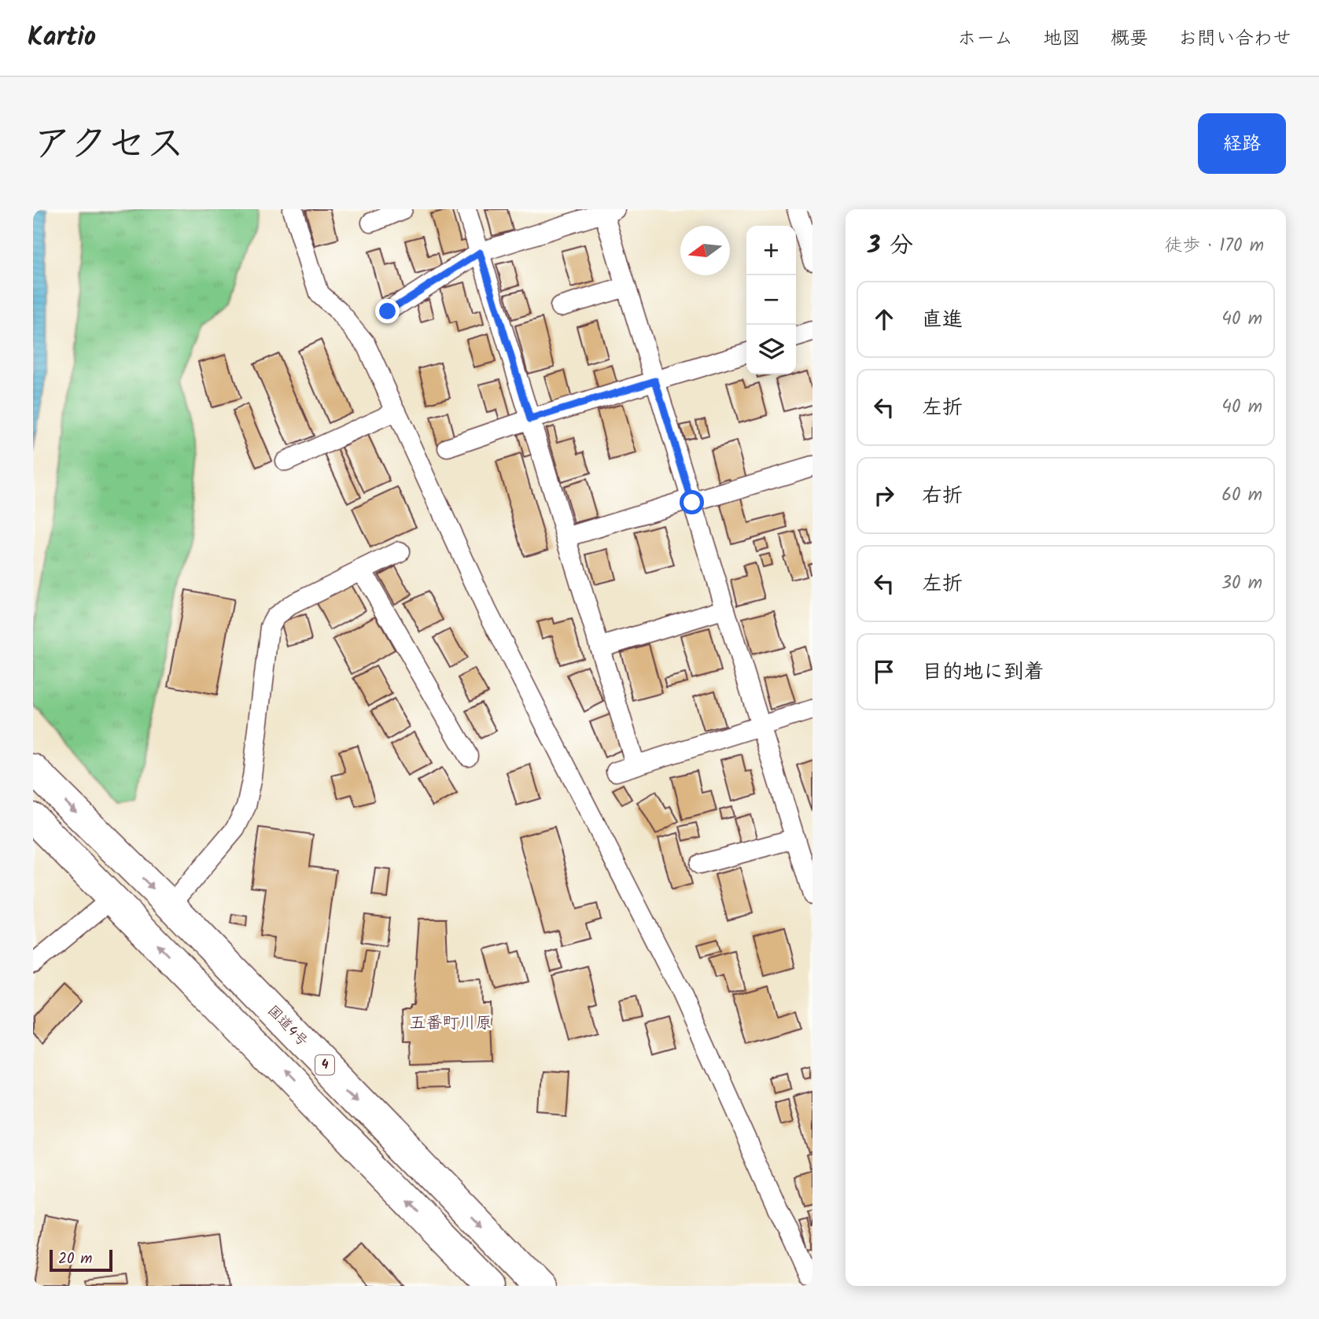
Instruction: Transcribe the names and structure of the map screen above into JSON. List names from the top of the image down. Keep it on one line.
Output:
{"streets":{"highway":["国道4号","4"]},"districts":["五番町川原"],"scale_bar":"20 m","north":"left","page":{"header":"Kartio","nav":["ホーム","地図","概要","お問い合わせ"],"title":"アクセス","buttons":"経路","heading":["3 分","徒歩 · 170 m"],"map_buttons":["+","−"],"list":[["直進","40 m"],["左折","40 m"],["右折","60 m"],["左折","30 m"],"目的地に到着"],"scale":"20 m"}}
